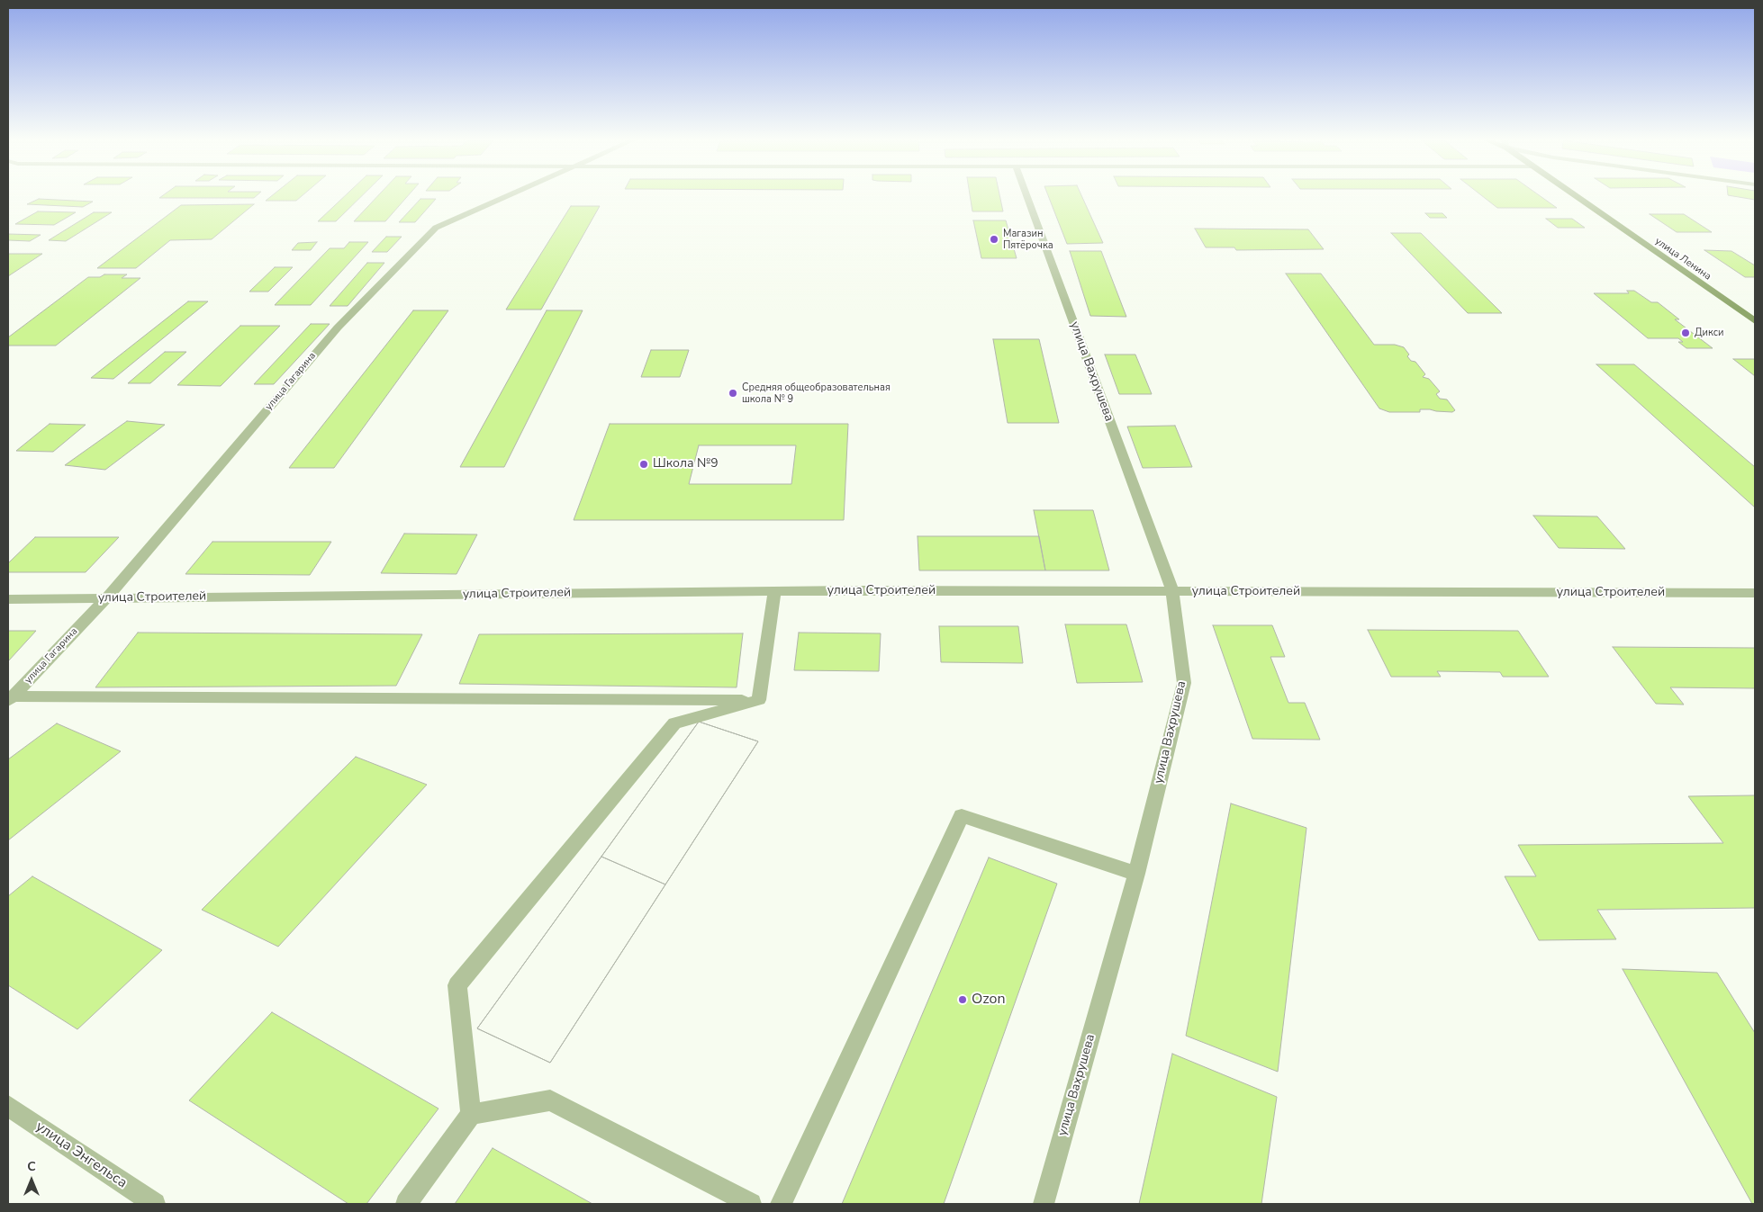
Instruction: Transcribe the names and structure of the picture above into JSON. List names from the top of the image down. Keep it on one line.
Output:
{"streets":{"main road":["улица Ленина"],"street":["улица Вахрушева","улица Гагарина","улица Строителей","улица Энгельса"]},"crossings":[["улица Вахрушева","улица Строителей"],["улица Гагарина","улица Строителей"]],"places":["Магазин Пятёрочка","Дикси","Средняя общеобразовательная школа № 9","Школа №9","Ozon"],"north":"top"}
